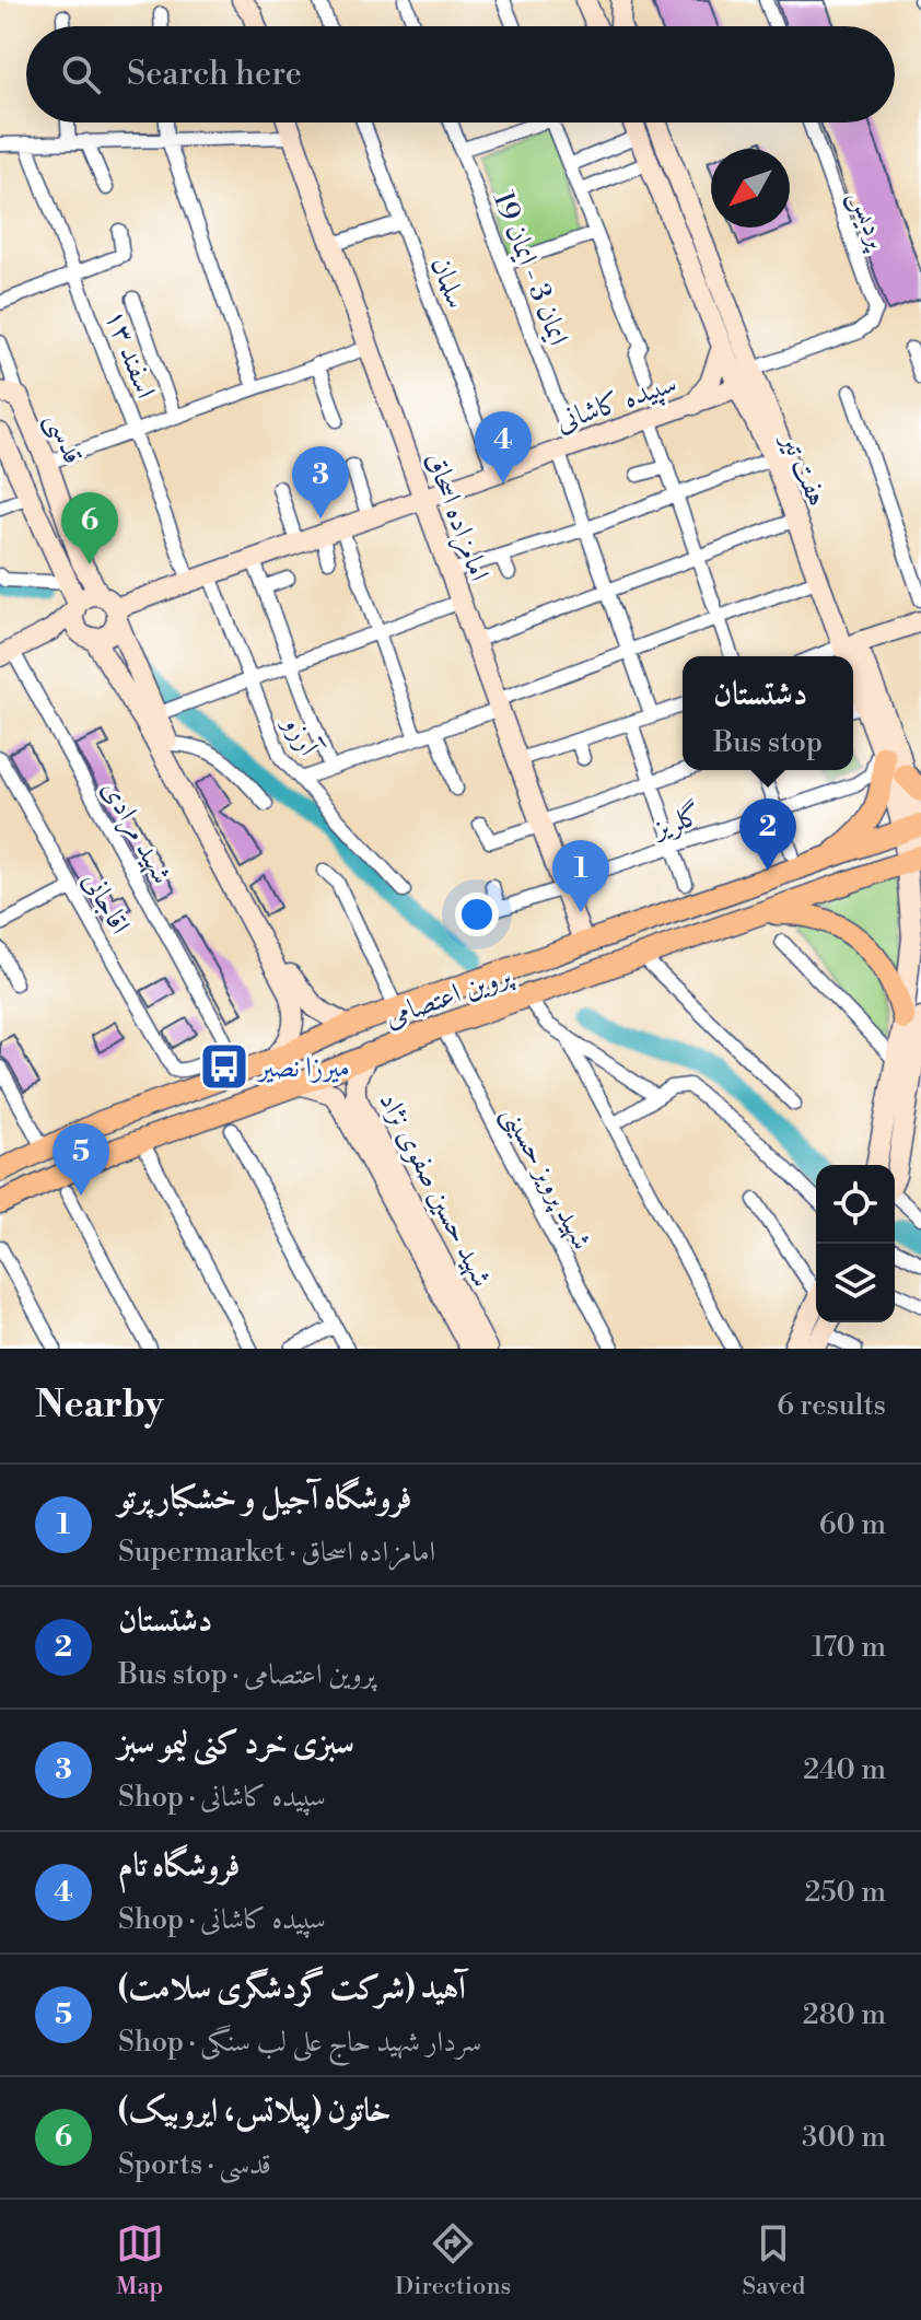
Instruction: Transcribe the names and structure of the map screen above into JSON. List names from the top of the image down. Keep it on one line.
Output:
{"streets":{"main road":["پروین اعتصامی"],"street":["پردیس","ایمان 3 - ایمان 19","سلمان","اسفند ۱۳","سپیده کاشانی","قدسی","هفت تیر","امامزاده اسحاق","آرزو","گلریز","شهید مرادی","اقاجانی","شهید پرویز حسینی","شهید حسین صفوی نژاد"]},"crossings":[["پردیس","سپیده کاشانی"],["پردیس","هفت تیر"],["ایمان 3 - ایمان 19","سپیده کاشانی"],["سلمان","سپیده کاشانی"],["اسفند ۱۳","سپیده کاشانی"],["اسفند ۱۳","آرزو"],["سپیده کاشانی","قدسی"],["سپیده کاشانی","هفت تیر"],["سپیده کاشانی","امامزاده اسحاق"],["سپیده کاشانی","آرزو"],["هفت تیر","گلریز"],["هفت تیر","پروین اعتصامی"],["امامزاده اسحاق","گلریز"],["امامزاده اسحاق","پروین اعتصامی"],["شهید مرادی","اقاجانی"],["پروین اعتصامی","شهید پرویز حسینی"],["پروین اعتصامی","شهید حسین صفوی نژاد"]],"places":{"bus stop":["میرزا نصیر"]},"north":"bottom left","page":{"search":"Search here","pins":["4","3","6","2","1","5"],"popup":["دشتستان","Bus stop"],"heading":["Nearby","6 results"],"list":[{"mark":"1","name":"فروشگاه آجیل و خشکبار پرتو","note":"Supermarket · امامزاده اسحاق","value":"60 m"},{"mark":"2","name":"دشتستان","note":"Bus stop · پروین اعتصامی","value":"170 m"},{"mark":"3","name":"سبزی خرد کنی لیمو سبز","note":"Shop · سپیده کاشانی","value":"240 m"},{"mark":"4","name":"فروشگاه تام","note":"Shop · سپیده کاشانی","value":"250 m"},{"mark":"5","name":"آهید (شرکت گردشگری سلامت)","note":"Shop · سردار شهید حاج علی لب سنگی","value":"280 m"},{"mark":"6","name":"خاتون (پیلاتس، ایروبیک)","note":"Sports · قدسی","value":"300 m"}],"nav":["Map","Directions","Saved"]}}
